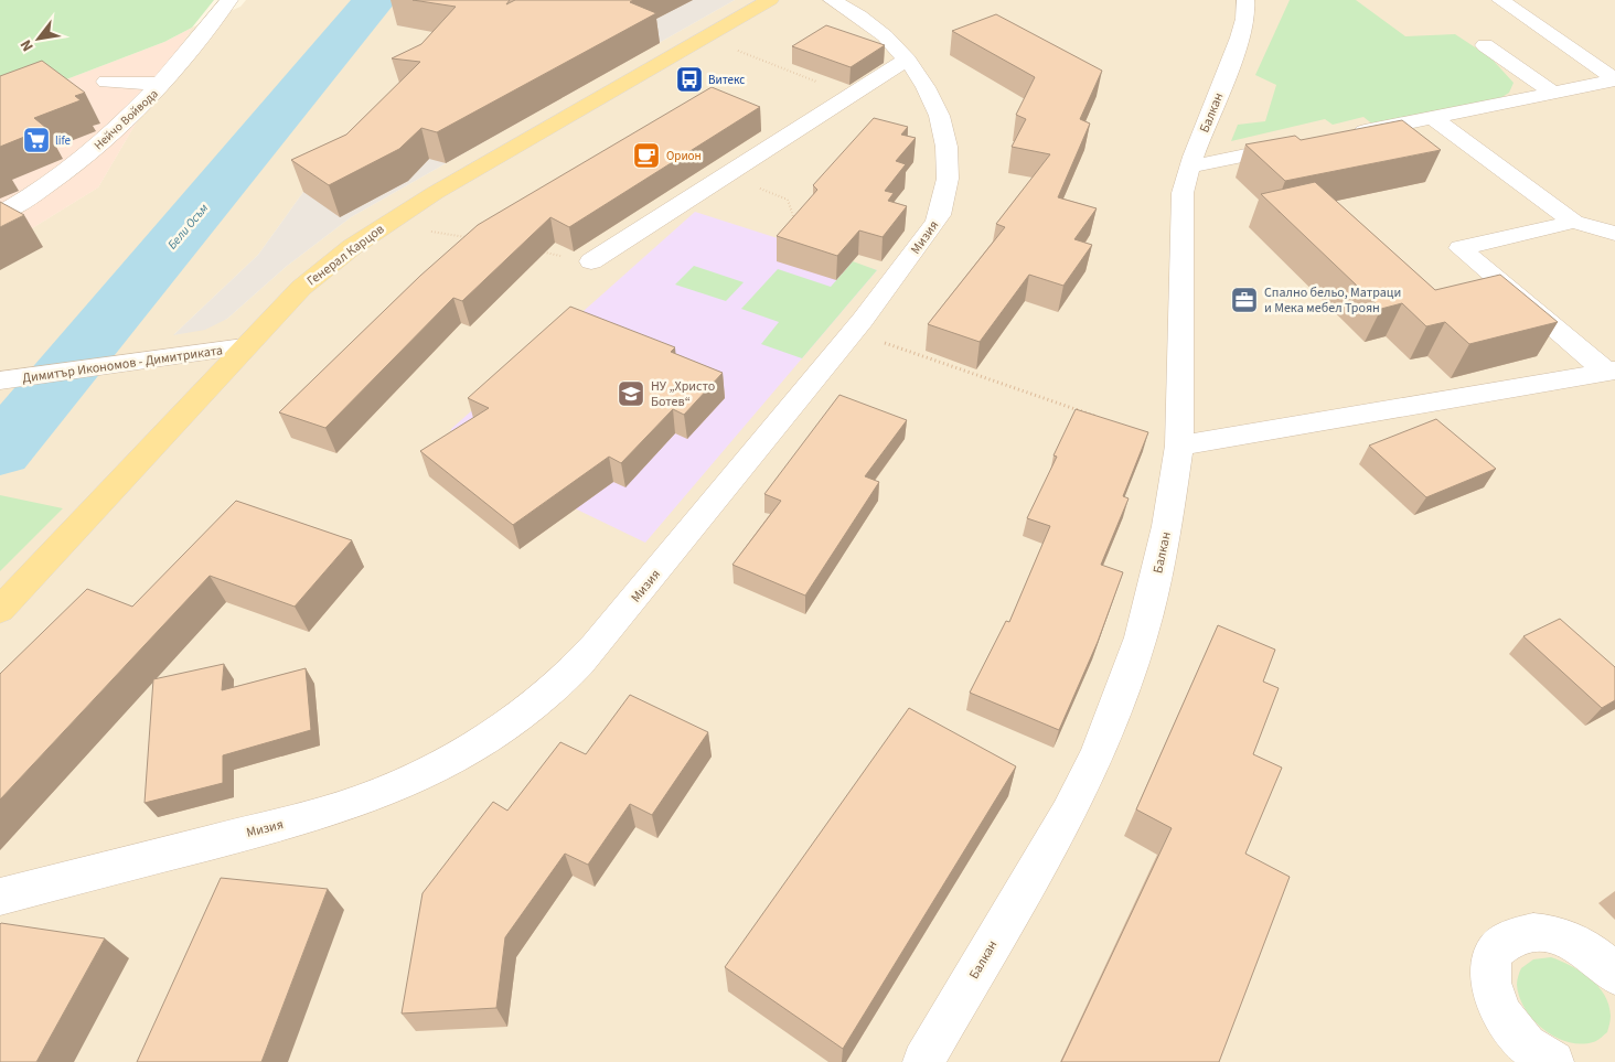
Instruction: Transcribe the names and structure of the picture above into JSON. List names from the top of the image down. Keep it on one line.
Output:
{"streets":{"main road":["Генерал Карцов"],"street":["Балкан","Нейчо Войвода","Мизия","Димитър Икономов - Димитриката"]},"crossings":[["Генерал Карцов","Димитър Икономов - Димитриката"]],"water":["Бели Осъм"],"places":{"bus stop":["Витекс"],"supermarket":["life"],"cafe":["Орион"],"office":["Спално бельо, Матраци и Мека мебел Троян"],"school or university":["НУ „Христо Ботев“"]},"north":"bottom left"}
